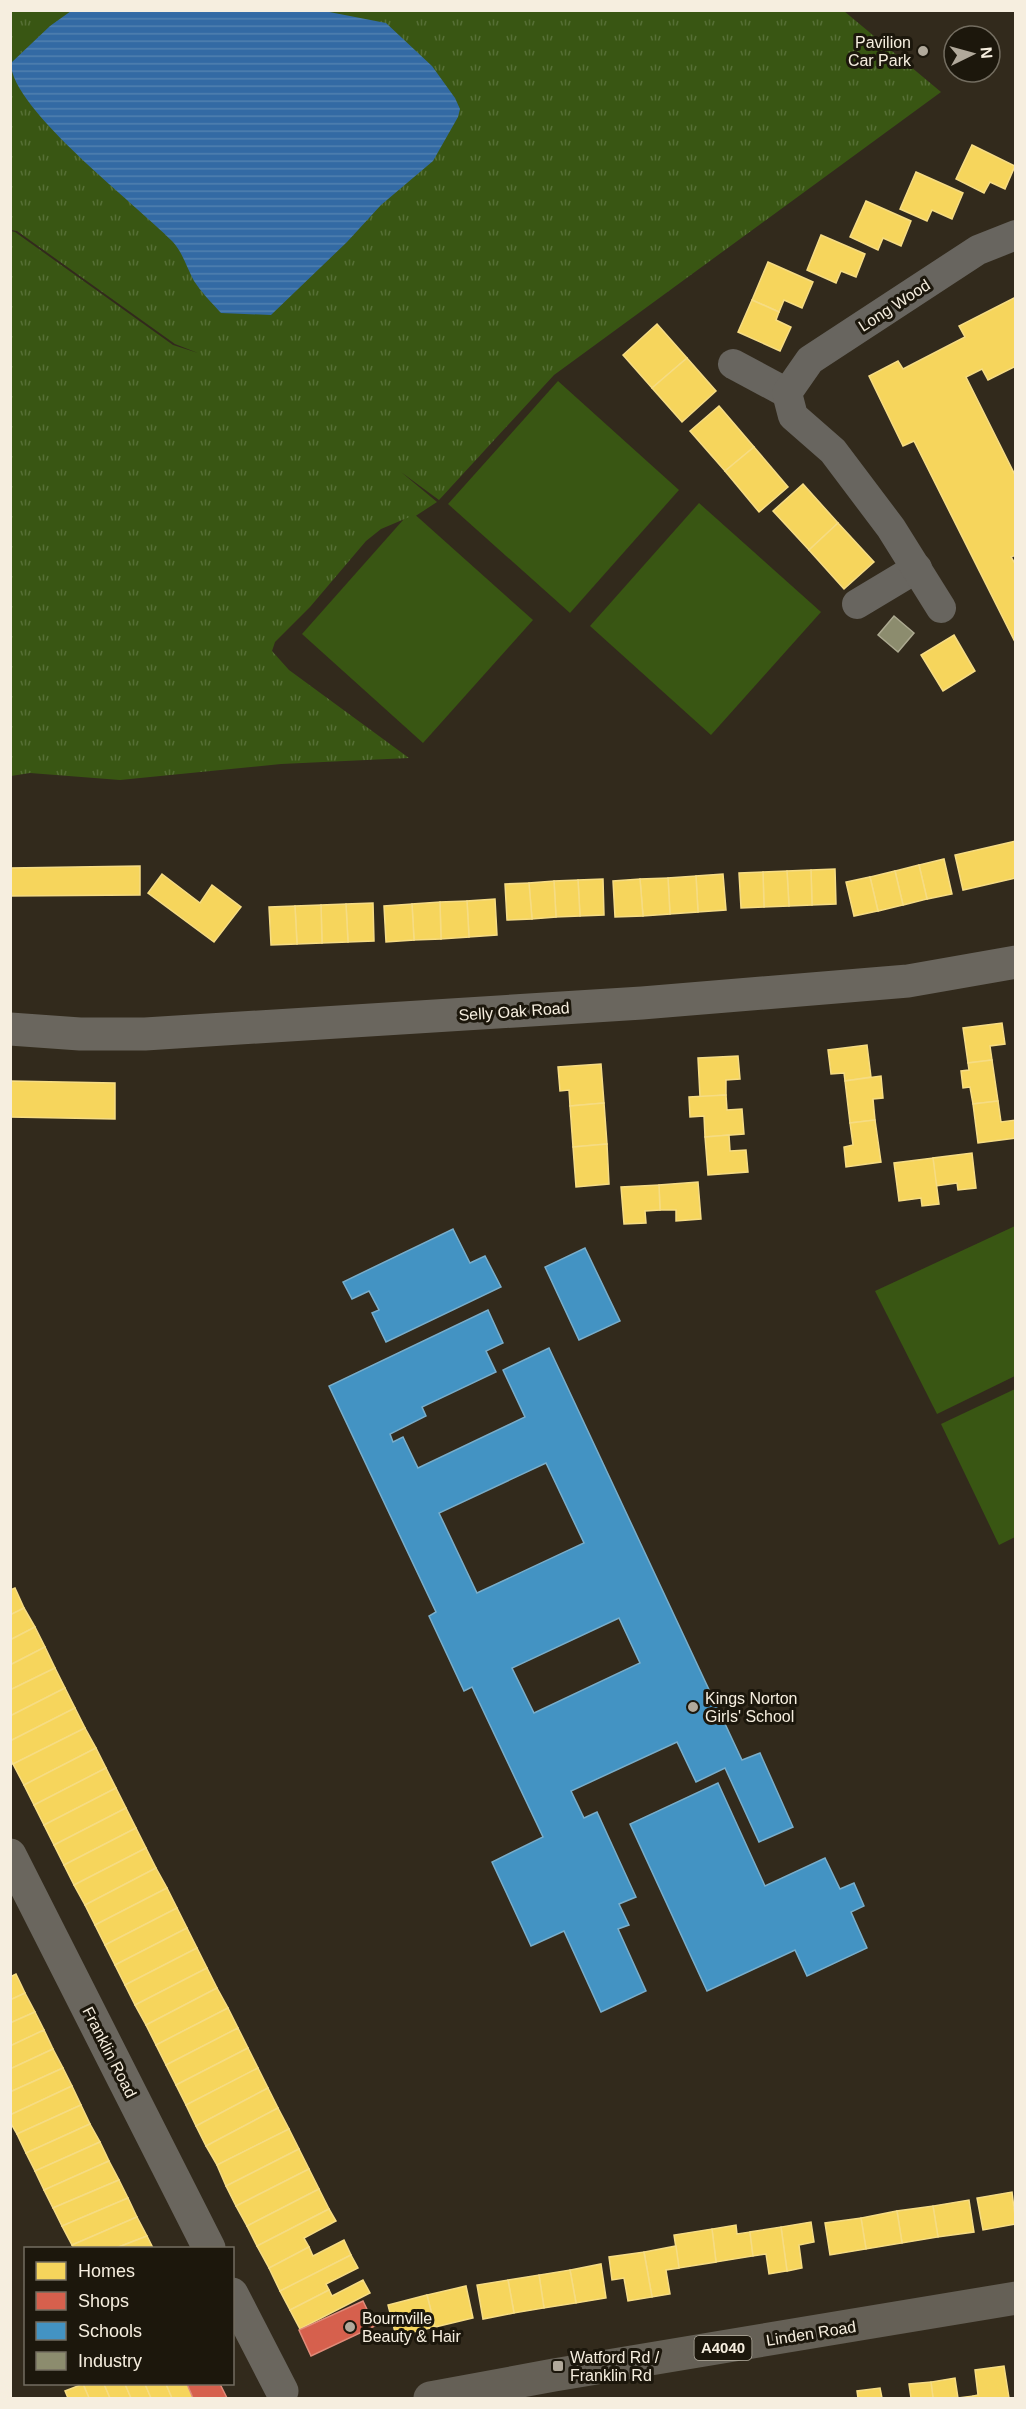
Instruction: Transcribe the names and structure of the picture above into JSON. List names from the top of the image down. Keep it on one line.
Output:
{"streets":{"highway":["Linden Road","A4040"],"street":["Long Wood","Selly Oak Road","Franklin Road"]},"places":{"other":["Pavilion Car Park","Kings Norton Girls' School","Bournville Beauty & Hair"],"transit":["Watford Rd / Franklin Rd"]},"legend":["Homes","Shops","Schools","Industry"],"north":"right"}
